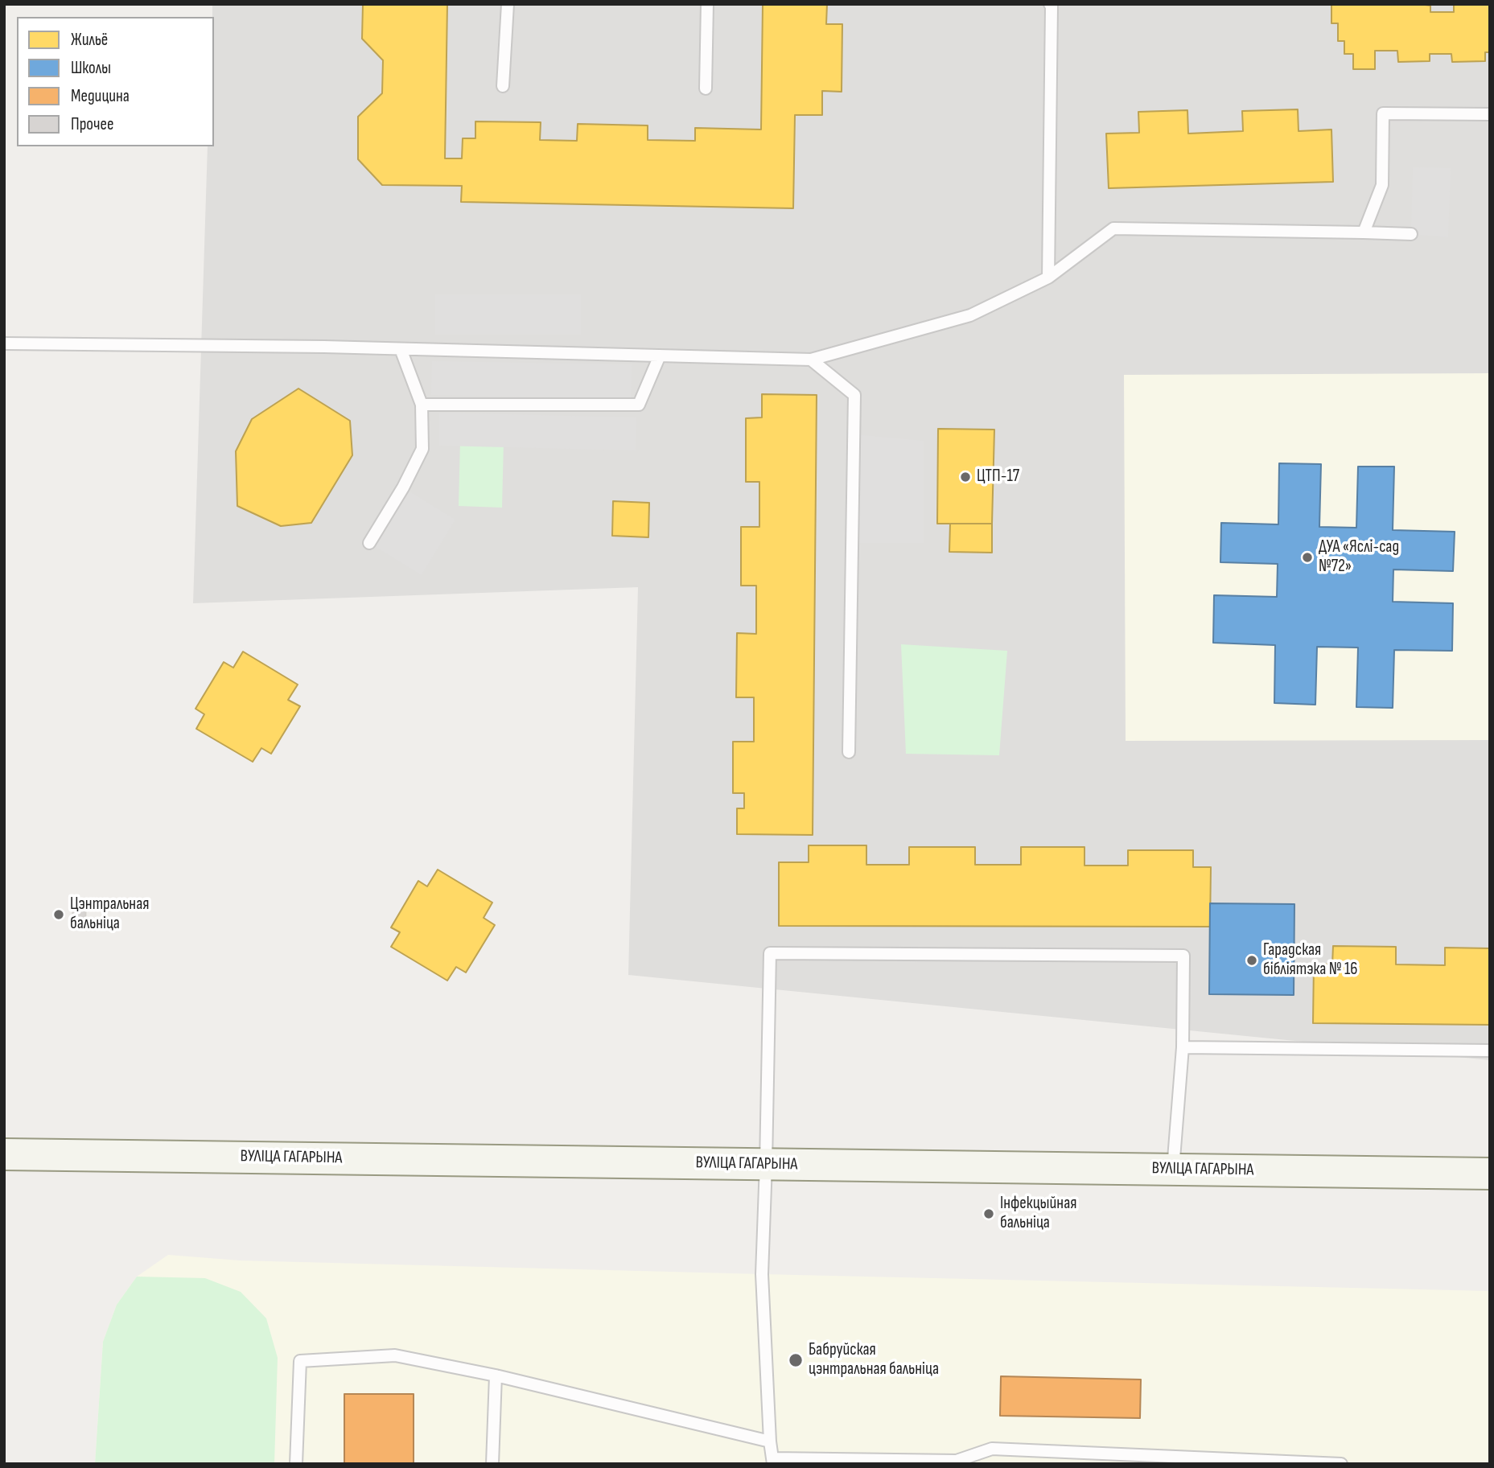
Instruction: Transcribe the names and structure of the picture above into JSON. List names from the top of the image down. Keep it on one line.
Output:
{"streets":{"main road":["ВУЛІЦА ГАГАРЫНА"]},"places":["ЦТП-17","ДУА «Яслі-сад №72»","Цэнтральная бальніца","Гарадская бібліятэка № 16","Інфекцыйная бальніца","Бабруйская цэнтральная бальніца"],"legend":["Жильё","Школы","Медицина","Прочее"]}
